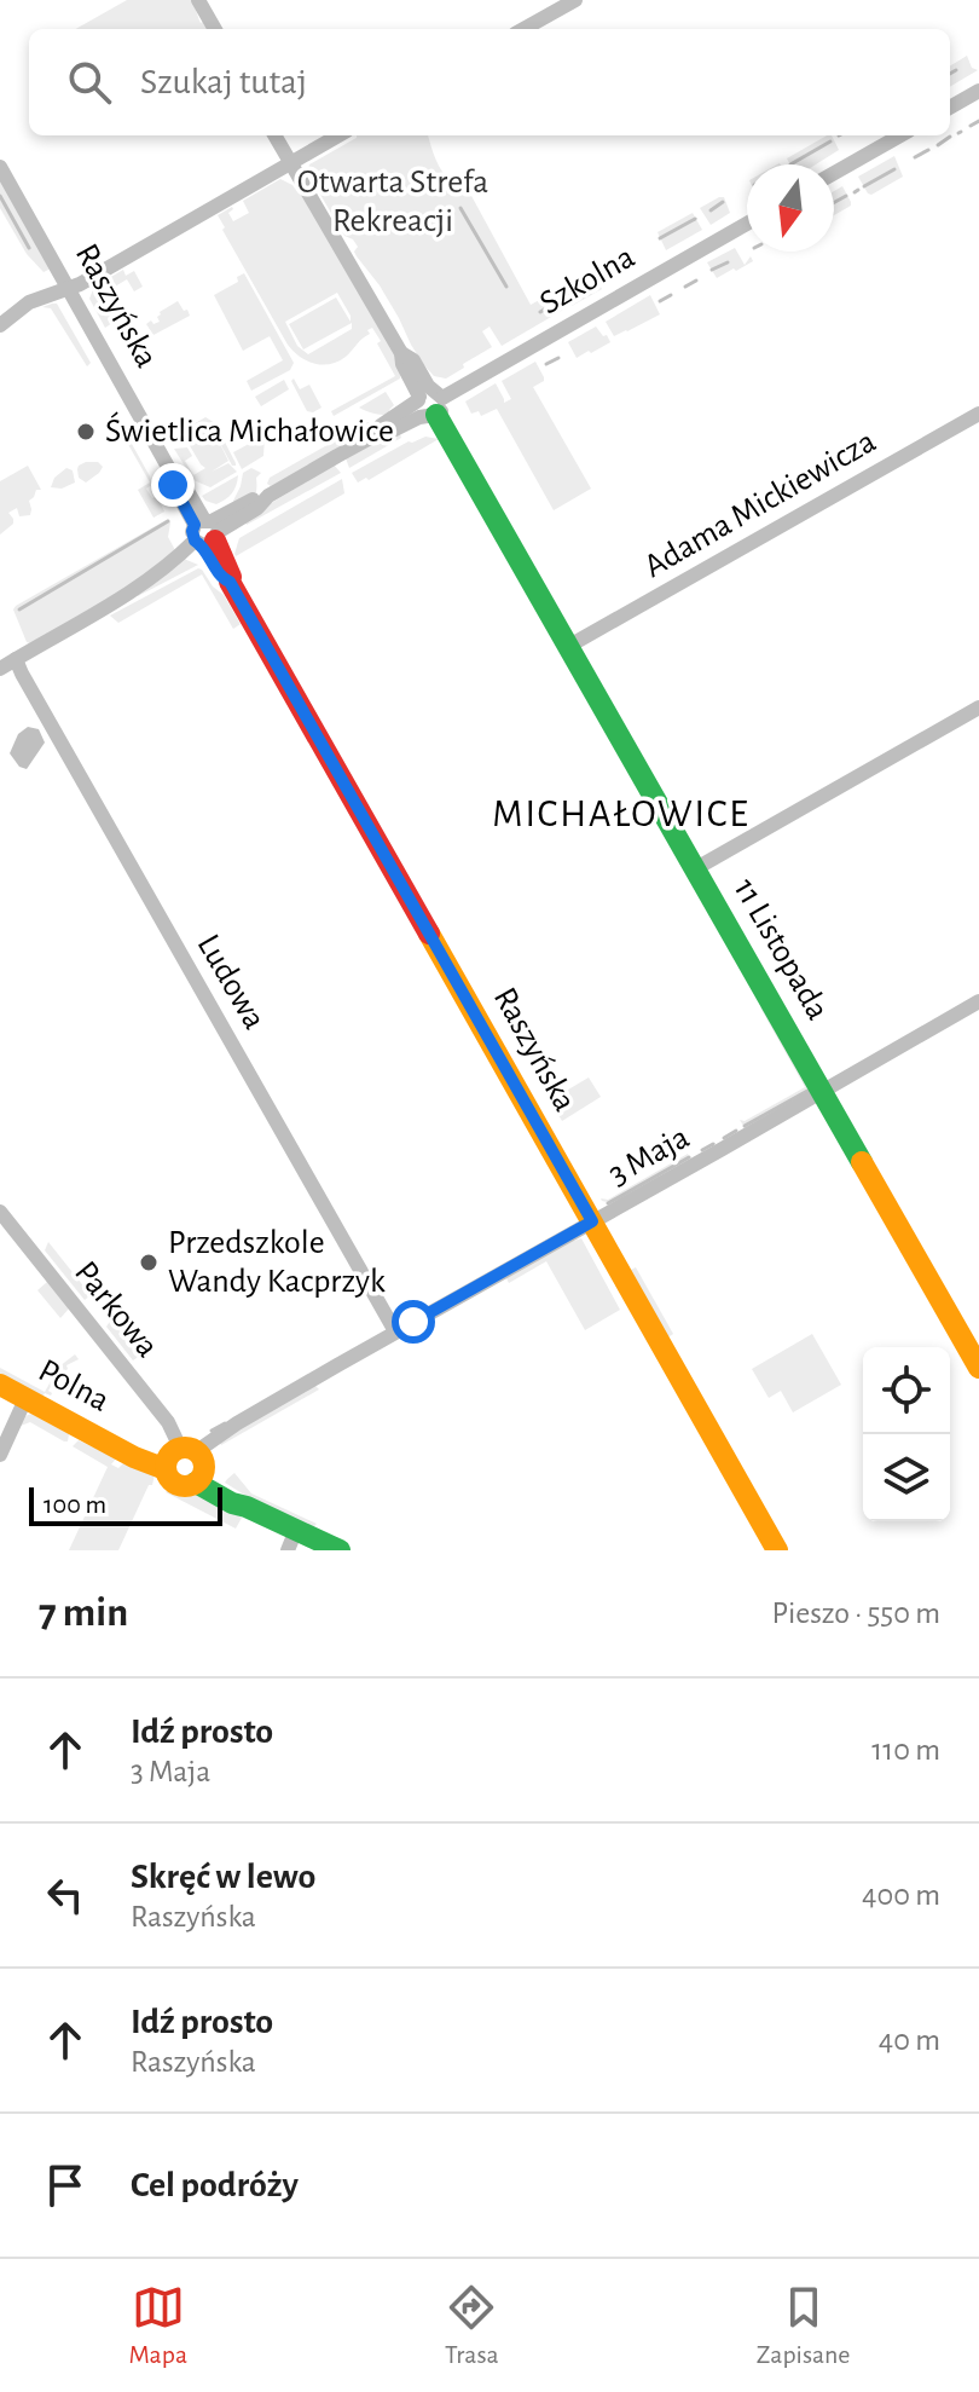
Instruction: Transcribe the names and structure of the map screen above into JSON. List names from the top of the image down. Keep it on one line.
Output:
{"streets":{"street":["Szkolna","Raszyńska","Adama Mickiewicza","11 Listopada","Ludowa","3 Maja","Parkowa","Polna"]},"crossings":[["Szkolna","Raszyńska"],["Szkolna","11 Listopada"],["Szkolna","Ludowa"],["Raszyńska","3 Maja"],["Adama Mickiewicza","11 Listopada"],["11 Listopada","3 Maja"],["Ludowa","3 Maja"],["3 Maja","Parkowa"],["3 Maja","Polna"],["Parkowa","Polna"]],"districts":["MICHAŁOWICE"],"parks":["Otwarta Strefa Rekreacji"],"places":["Świetlica Michałowice","Przedszkole Wandy Kacprzyk"],"scale_bar":"100 m","north":"bottom","page":{"search":"Szukaj tutaj","scale":"100 m","heading":["7 min","Pieszo · 550 m"],"list":[["Idź prosto","3 Maja","110 m"],["Skręć w lewo","Raszyńska","400 m"],["Idź prosto","Raszyńska","40 m"],"Cel podróży"],"nav":["Mapa","Trasa","Zapisane"]}}
